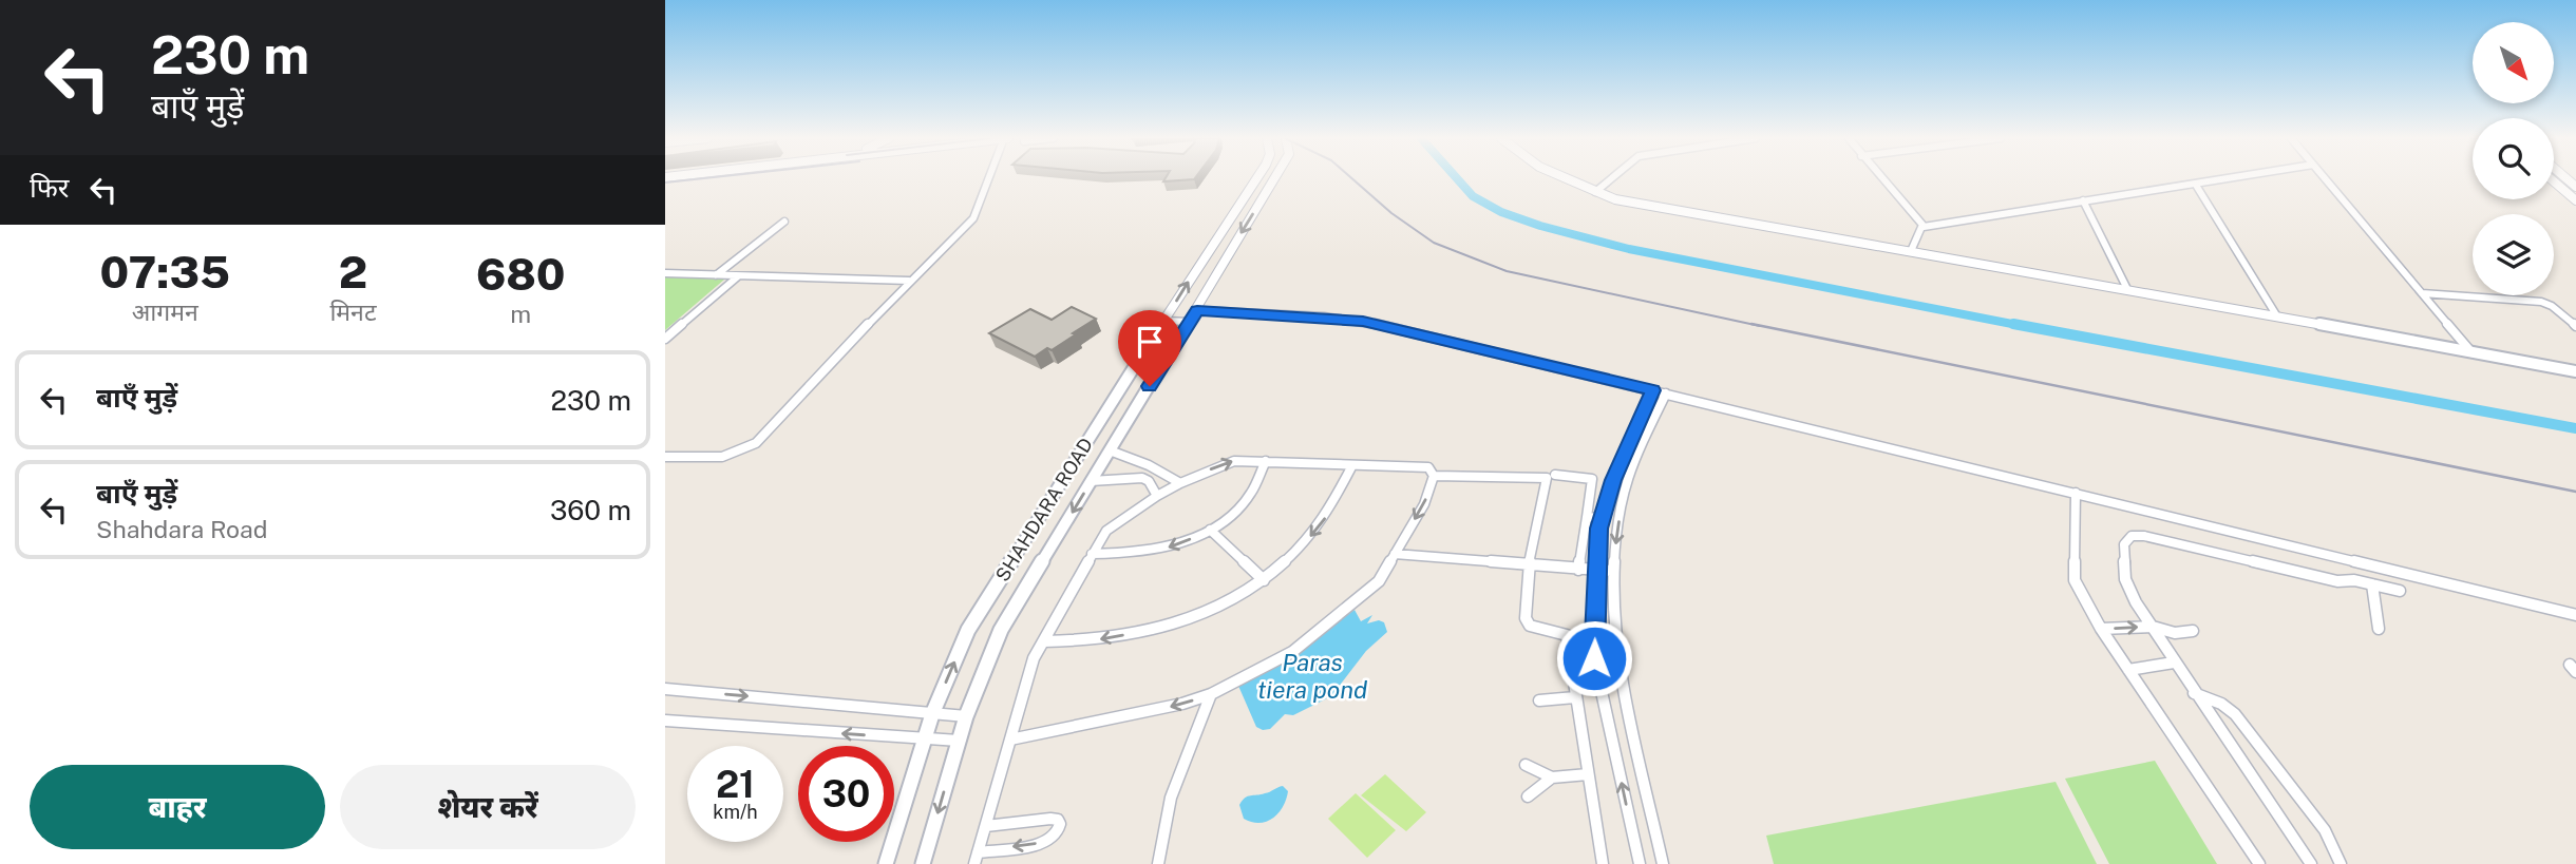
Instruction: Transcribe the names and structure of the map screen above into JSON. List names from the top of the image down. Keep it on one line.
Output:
{"streets":{"street":["SHAHDARA ROAD"]},"water":["Paras tiera pond"],"north":"bottom right","page":{"turn":["230 m","बाएँ मुड़ें"],"then":"फिर","eta":["07:35","आगमन","2","मिनट","680","m"],"list":[{"name":"बाएँ मुड़ें","value":"230 m"},{"name":"बाएँ मुड़ें","note":"Shahdara Road","value":"360 m"}],"speed":"21 km/h","limit":"30","buttons":["बाहर","शेयर करें"]}}
